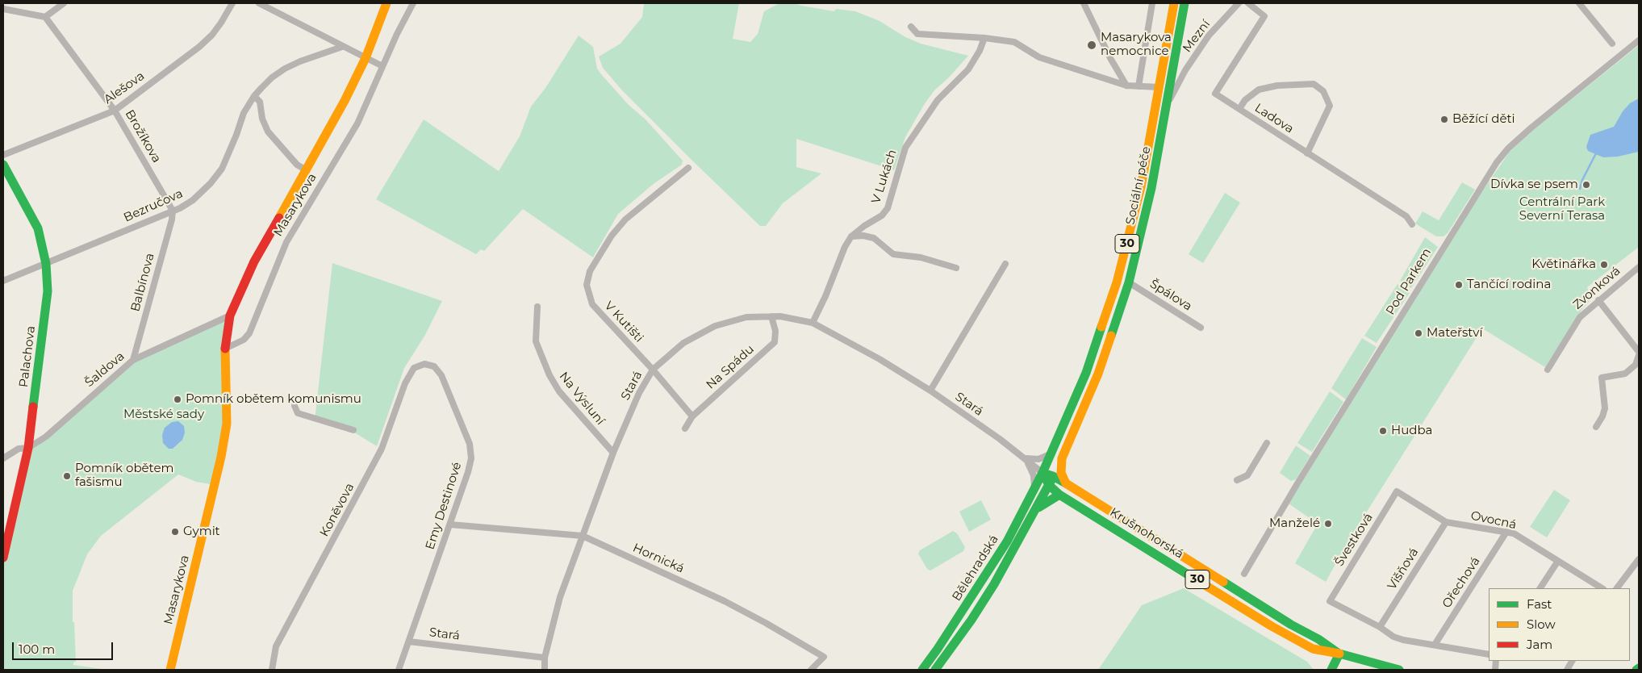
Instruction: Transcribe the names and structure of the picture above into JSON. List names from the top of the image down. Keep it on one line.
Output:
{"streets":{"street":["Mezní","Alešova","Ladova","Brožíkova","V Lukách","Sociální péče","Masarykova","Bezručova","30","Pod Parkem","Balbínova","Zvonková","Špálova","V Kutišti","Palachova","Na Spádu","Šaldova","Stará","Na Výsluní","Emy Destinové","Koněvova","Ovocná","Krušnohorská","Švestková","Hornická","Bělehradská","Višňová","Ořechová"]},"crossings":[["Mezní","Sociální péče"],["Alešova","Brožíkova"],["Brožíkova","Bezručova"],["Brožíkova","Balbínova"],["V Lukách","Stará"],["Sociální péče","30"],["Sociální péče","Špálova"],["Sociální péče","Stará"],["Sociální péče","Krušnohorská"],["Sociální péče","Bělehradská"],["Masarykova","Šaldova"],["Bezručova","Balbínova"],["Bezručova","Palachova"],["30","Stará"],["30","Krušnohorská"],["30","Bělehradská"],["Balbínova","Šaldova"],["V Kutišti","Na Spádu"],["V Kutišti","Stará"],["Palachova","Šaldova"],["Na Spádu","Stará"],["Stará","Na Výsluní"],["Stará","Emy Destinové"],["Stará","Hornická"],["Stará","Bělehradská"],["Emy Destinové","Koněvova"],["Emy Destinové","Hornická"],["Ovocná","Švestková"],["Ovocná","Višňová"],["Ovocná","Ořechová"],["Krušnohorská","Bělehradská"],["Švestková","Višňová"]],"parks":["Centrální Park Severní Terasa","Městské sady"],"places":["Masarykova nemocnice","Běžící děti","Dívka se psem","Květinářka","Tančící rodina","Mateřství","Pomník obětem komunismu","Hudba","Pomník obětem fašismu","Manželé","Gymit"],"legend":["Fast","Slow","Jam"],"scale_bar":"100 m"}
